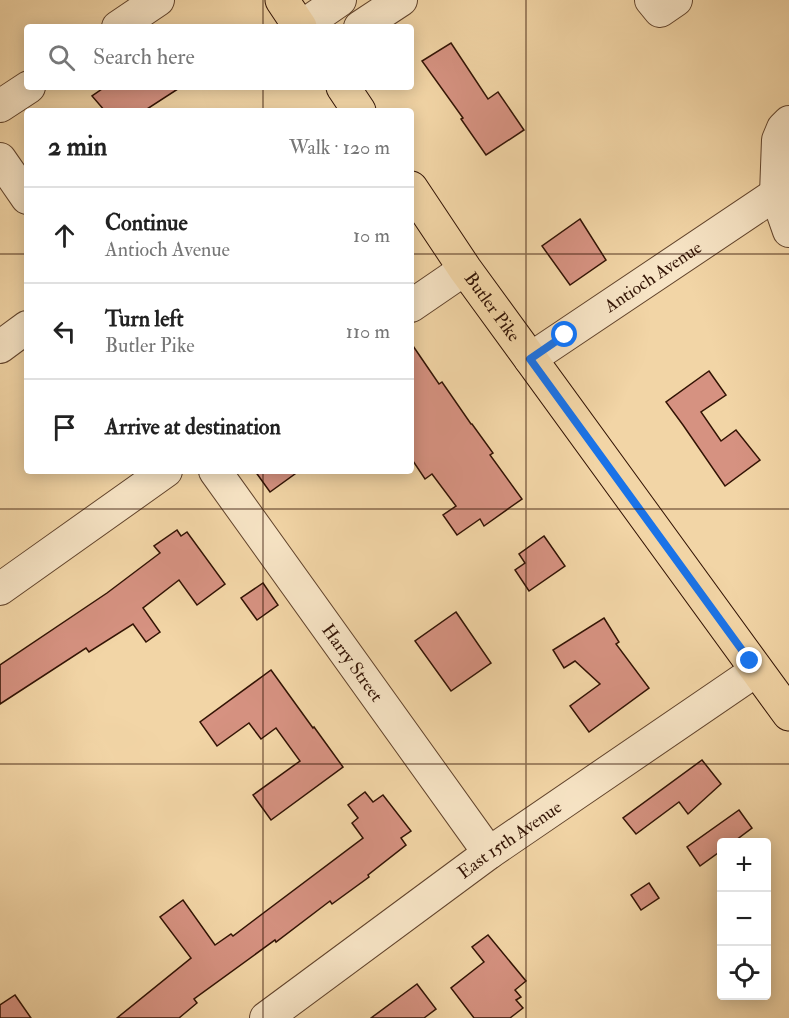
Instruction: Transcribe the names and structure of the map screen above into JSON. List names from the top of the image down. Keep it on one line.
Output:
{"streets":{"main road":["Butler Pike"],"street":["Antioch Avenue","Harry Street","East 15th Avenue"]},"crossings":[["Antioch Avenue","Butler Pike"],["Butler Pike","East 15th Avenue"],["Harry Street","East 15th Avenue"]],"page":{"search":"Search here","heading":["2 min","Walk · 120 m"],"list":[["Continue","Antioch Avenue","10 m"],["Turn left","Butler Pike","110 m"],"Arrive at destination"],"map_buttons":["+","−"]}}
